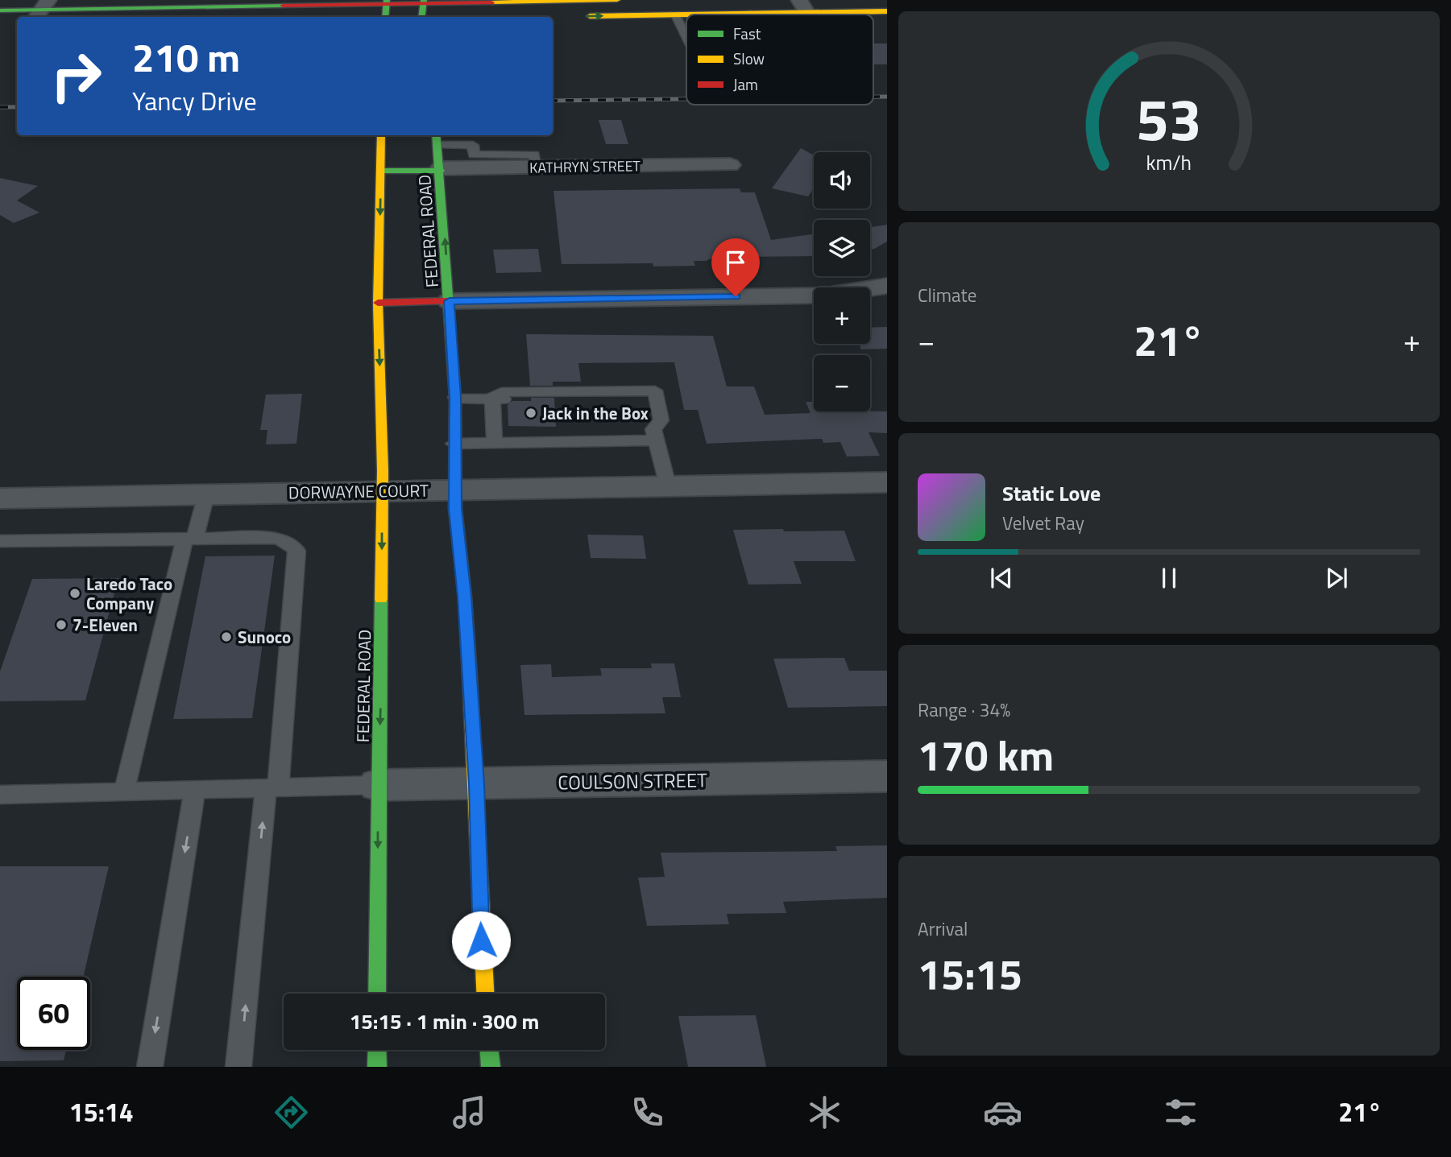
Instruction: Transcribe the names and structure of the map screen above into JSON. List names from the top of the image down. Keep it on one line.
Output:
{"streets":{"main road":["FEDERAL ROAD"],"street":["KATHRYN STREET","DORWAYNE COURT","COULSON STREET"]},"crossings":[["KATHRYN STREET","FEDERAL ROAD"],["FEDERAL ROAD","DORWAYNE COURT"],["FEDERAL ROAD","COULSON STREET"]],"places":["Jack in the Box","Laredo Taco Company","7-Eleven","Sunoco"],"legend":["Fast","Slow","Jam"],"page":{"turn":["210 m","Yancy Drive"],"map_buttons":["+","−"],"tile":["Climate",["Range · 34%","170 km"],["Arrival","15:15"]],"heat":["−","21°","+"],"song":["Static Love","Velvet Ray"],"limit":"60","trip":"15:15 · 1 min · 300 m","tabs":["15:14","21°"],"gauge":["53","km/h"]}}
